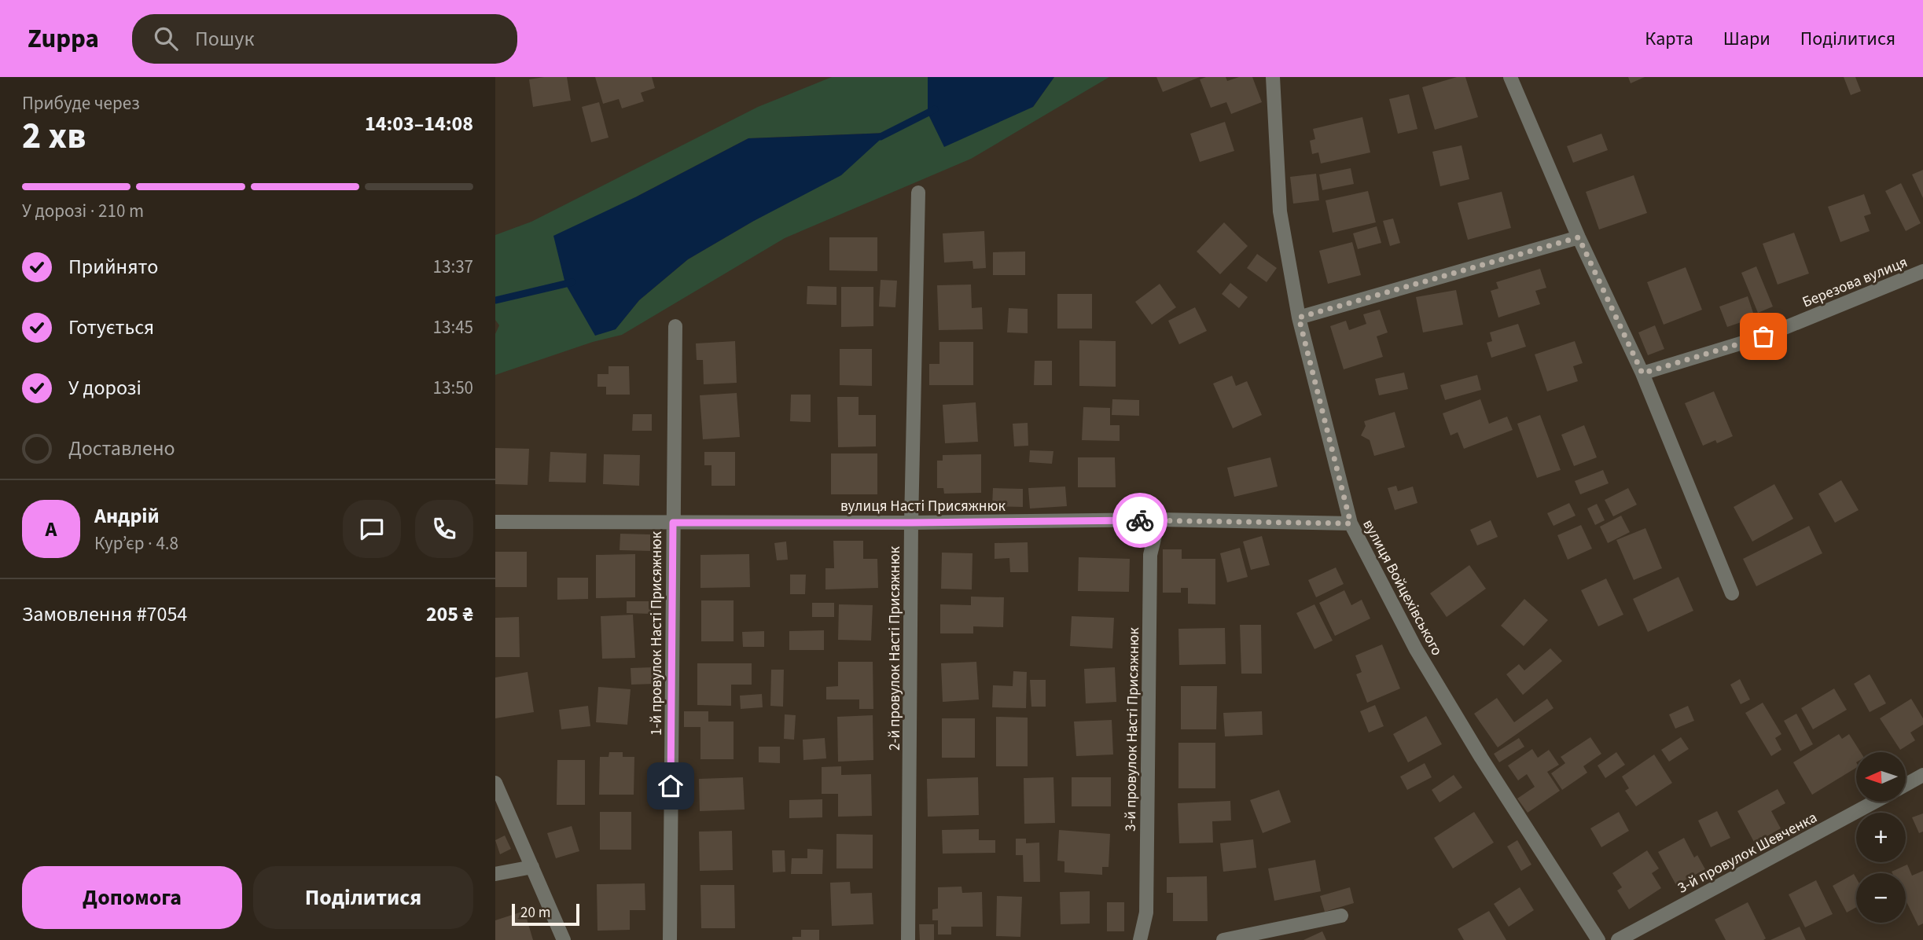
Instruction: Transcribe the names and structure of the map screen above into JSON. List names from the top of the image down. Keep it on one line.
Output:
{"streets":{"street":["Березова вулиця","вулиця Насті Присяжнюк","вулиця Войцехівського","1-й провулок Насті Присяжнюк","2-й провулок Насті Присяжнюк","3-й провулок Насті Присяжнюк","3-й провулок Шевченка"]},"crossings":[["вулиця Насті Присяжнюк","вулиця Войцехівського"],["вулиця Насті Присяжнюк","1-й провулок Насті Присяжнюк"],["вулиця Насті Присяжнюк","2-й провулок Насті Присяжнюк"],["вулиця Насті Присяжнюк","3-й провулок Насті Присяжнюк"]],"scale_bar":"20 m","north":"left","page":{"header":"Zuppa","search":"Пошук","nav":["Карта","Шари","Поділитися"],"heading":["2 хв","Прибуде через","14:03–14:08"],"panel":["Андрій","Кур’єр · 4.8","Замовлення #7054","205 ₴"],"bar":"У дорозі · 210 m","list":[["Прийнято","13:37"],["Готується","13:45"],["У дорозі","13:50"],"Доставлено"],"round":"А","map_buttons":["+","−"],"buttons":["Допомога","Поділитися"],"scale":"20 m"}}
